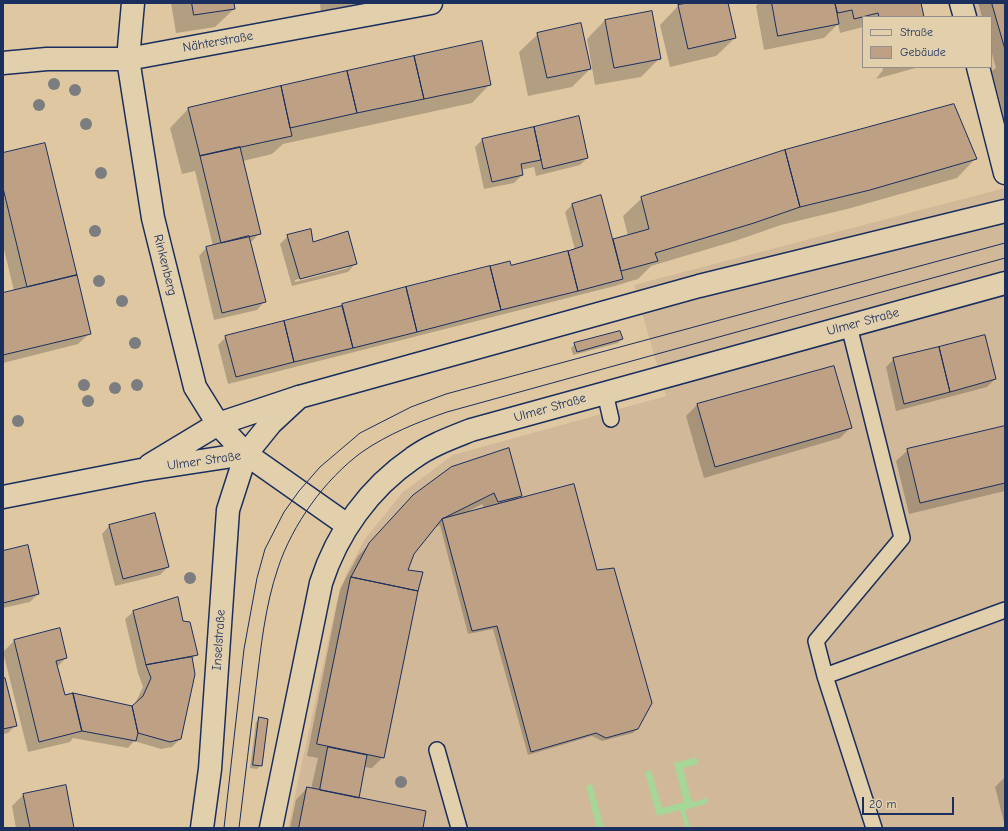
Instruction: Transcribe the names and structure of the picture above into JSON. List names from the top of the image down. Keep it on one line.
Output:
{"streets":{"street":["Nähterstraße","Rinkenberg","Ulmer Straße","Inselstraße"]},"crossings":[["Nähterstraße","Rinkenberg"],["Rinkenberg","Ulmer Straße"],["Rinkenberg","Inselstraße"],["Ulmer Straße","Inselstraße"]],"legend":["Straße","Gebäude"],"scale_bar":"20 m"}
